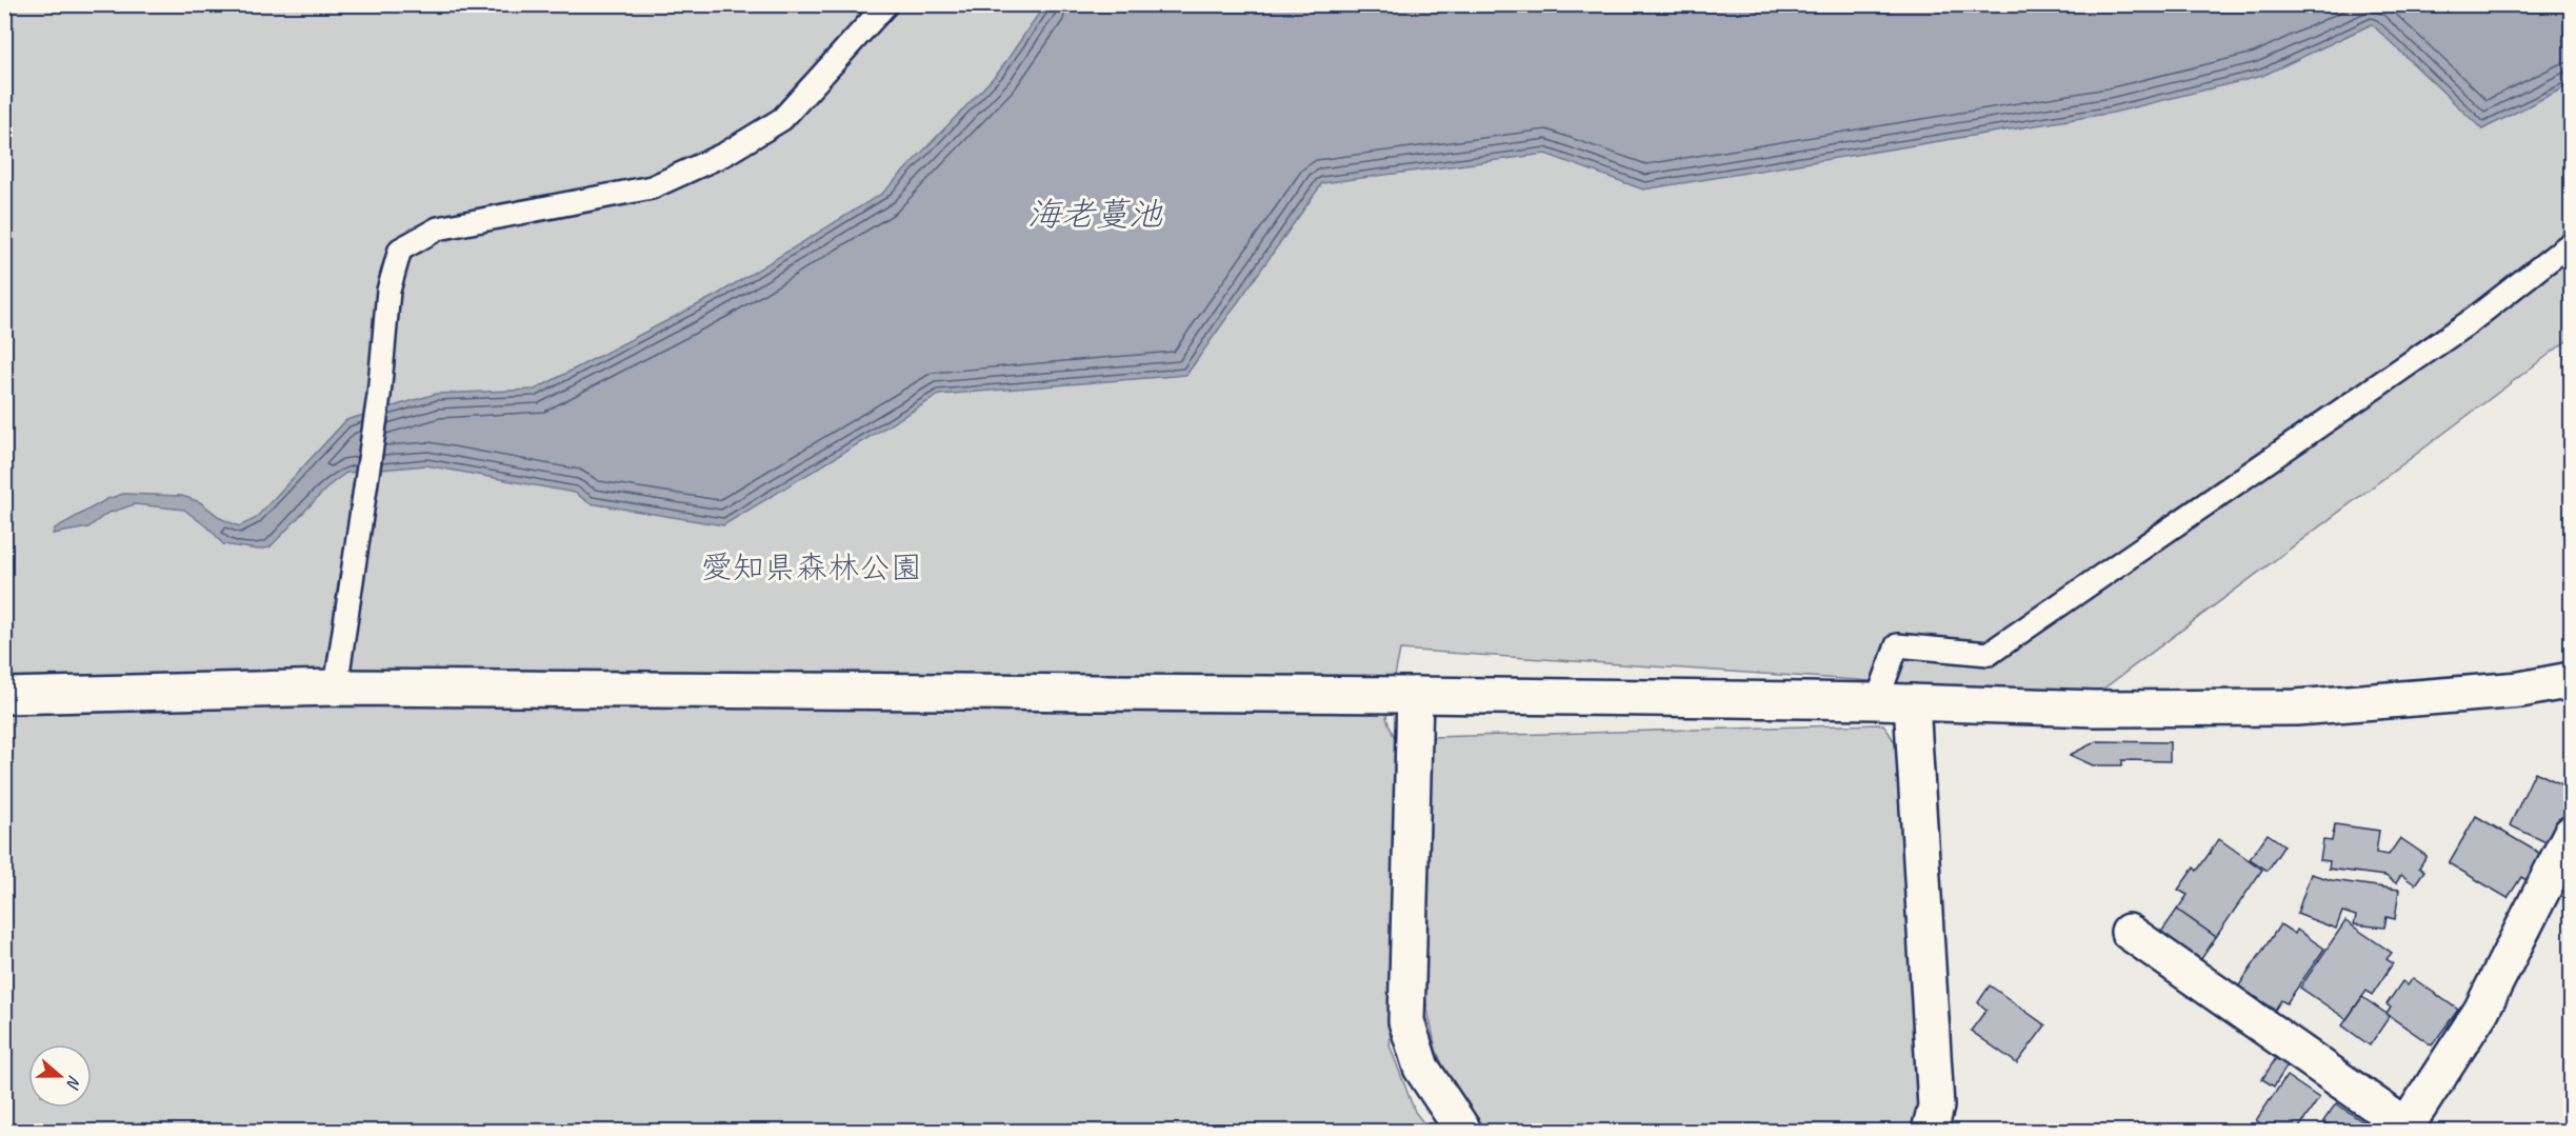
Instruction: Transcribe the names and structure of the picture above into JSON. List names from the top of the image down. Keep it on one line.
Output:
{"water":["海老蔓池"],"parks":["愛知県森林公園"],"north":"right"}
